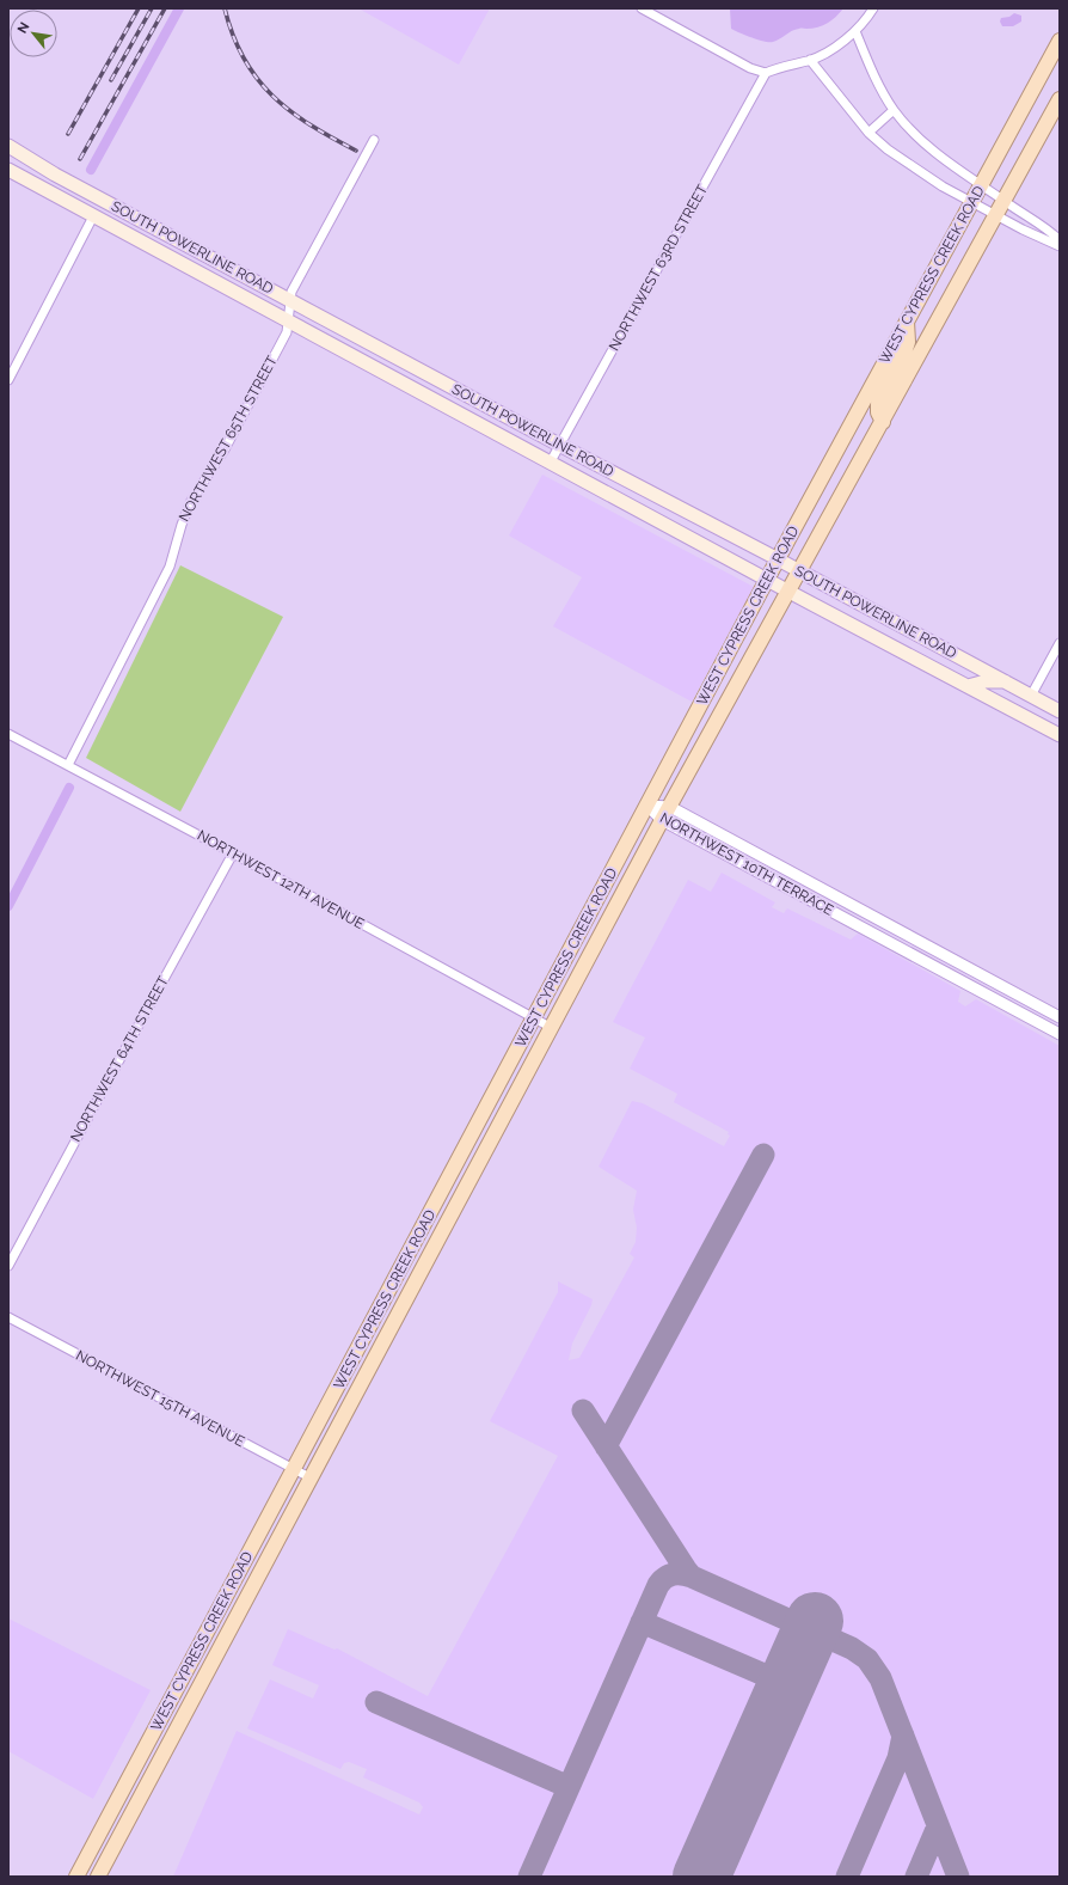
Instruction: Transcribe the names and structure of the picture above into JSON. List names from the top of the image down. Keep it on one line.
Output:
{"streets":{"main road":["SOUTH POWERLINE ROAD","WEST CYPRESS CREEK ROAD"],"street":["NORTHWEST 63RD STREET","NORTHWEST 65TH STREET","NORTHWEST 10TH TERRACE","NORTHWEST 12TH AVENUE","NORTHWEST 64TH STREET","NORTHWEST 15TH AVENUE"]},"crossings":[["SOUTH POWERLINE ROAD","NORTHWEST 63RD STREET"],["SOUTH POWERLINE ROAD","WEST CYPRESS CREEK ROAD"],["SOUTH POWERLINE ROAD","NORTHWEST 65TH STREET"],["WEST CYPRESS CREEK ROAD","NORTHWEST 10TH TERRACE"],["WEST CYPRESS CREEK ROAD","NORTHWEST 12TH AVENUE"],["WEST CYPRESS CREEK ROAD","NORTHWEST 15TH AVENUE"],["NORTHWEST 65TH STREET","NORTHWEST 12TH AVENUE"],["NORTHWEST 12TH AVENUE","NORTHWEST 64TH STREET"]],"north":"top left"}
